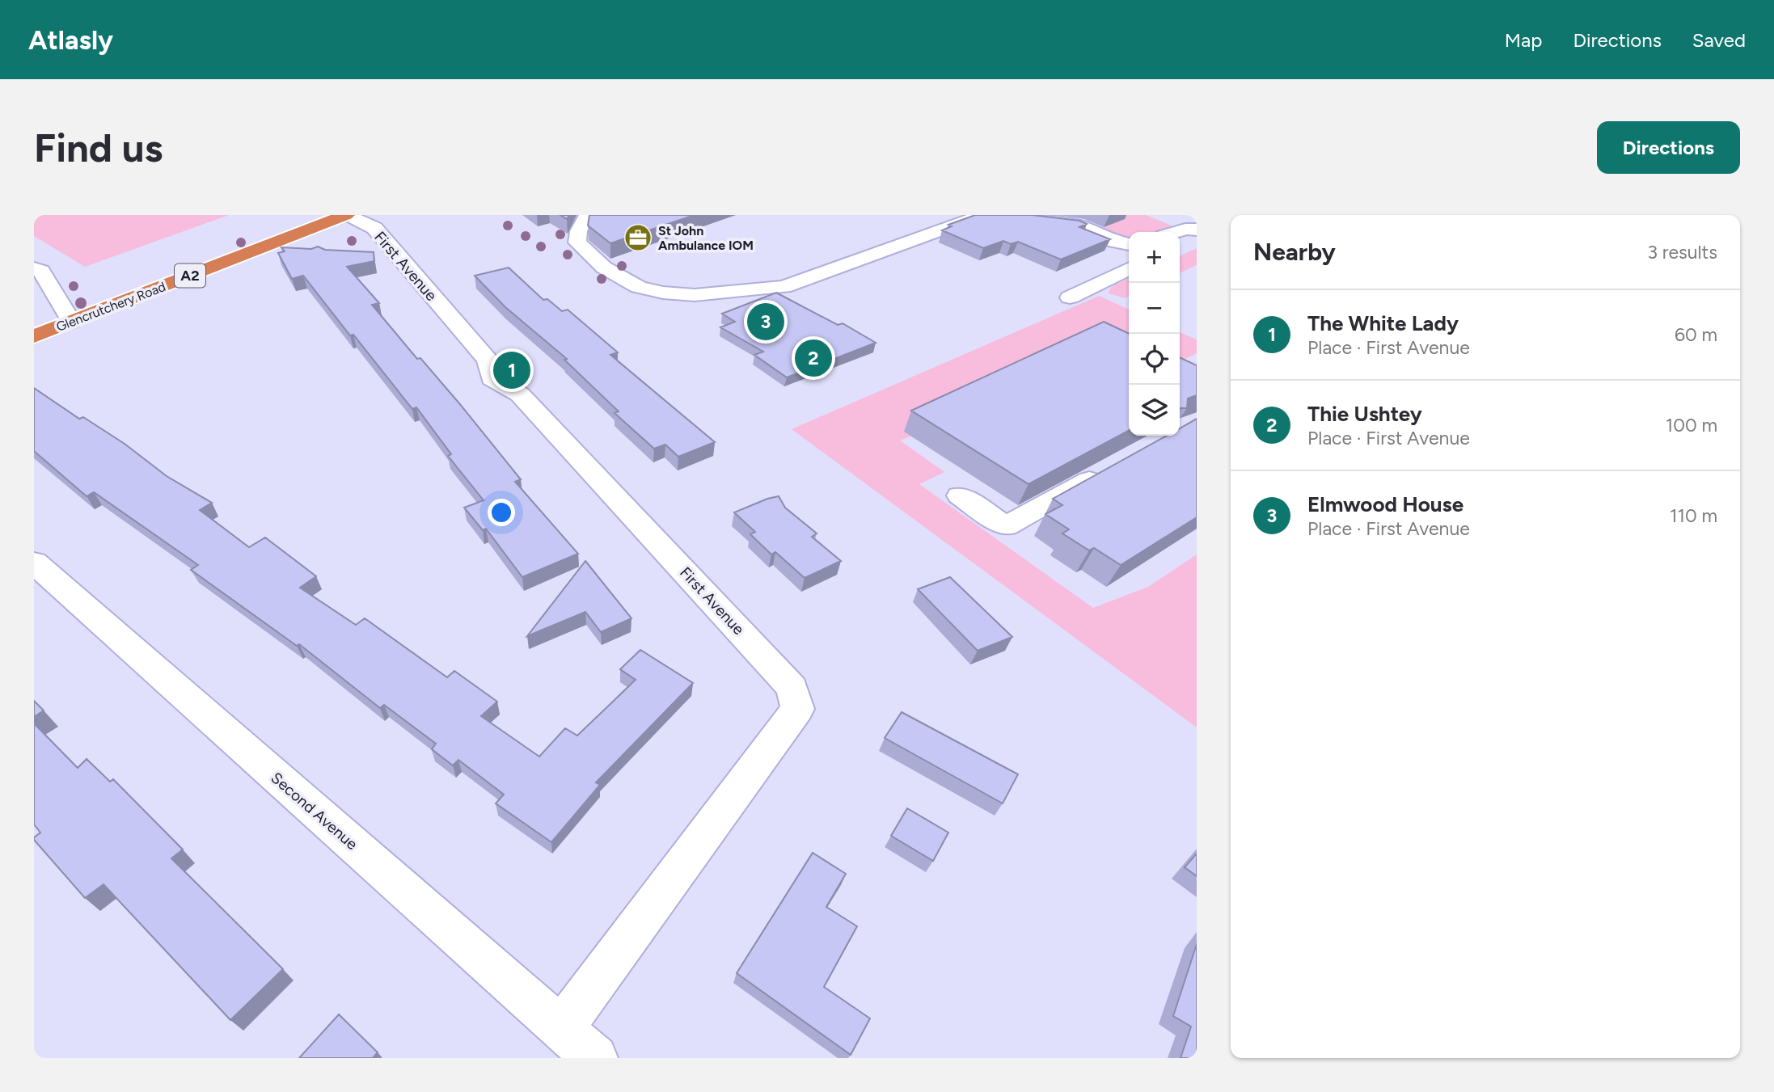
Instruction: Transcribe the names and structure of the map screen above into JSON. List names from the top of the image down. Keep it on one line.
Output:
{"streets":{"highway":["A2","Glencrutchery Road"],"street":["First Avenue","Second Avenue"]},"crossings":[["First Avenue","Glencrutchery Road"],["First Avenue","Second Avenue"]],"places":{"office":["St John Ambulance IOM"]},"page":{"header":"Atlasly","nav":["Map","Directions","Saved"],"buttons":"Directions","title":"Find us","heading":["Nearby","3 results"],"map_buttons":["+","−"],"list":[{"mark":"1","name":"The White Lady","note":"Place · First Avenue","value":"60 m"},{"mark":"2","name":"Thie Ushtey","note":"Place · First Avenue","value":"100 m"},{"mark":"3","name":"Elmwood House","note":"Place · First Avenue","value":"110 m"}],"pins":["3","2","1"]}}
